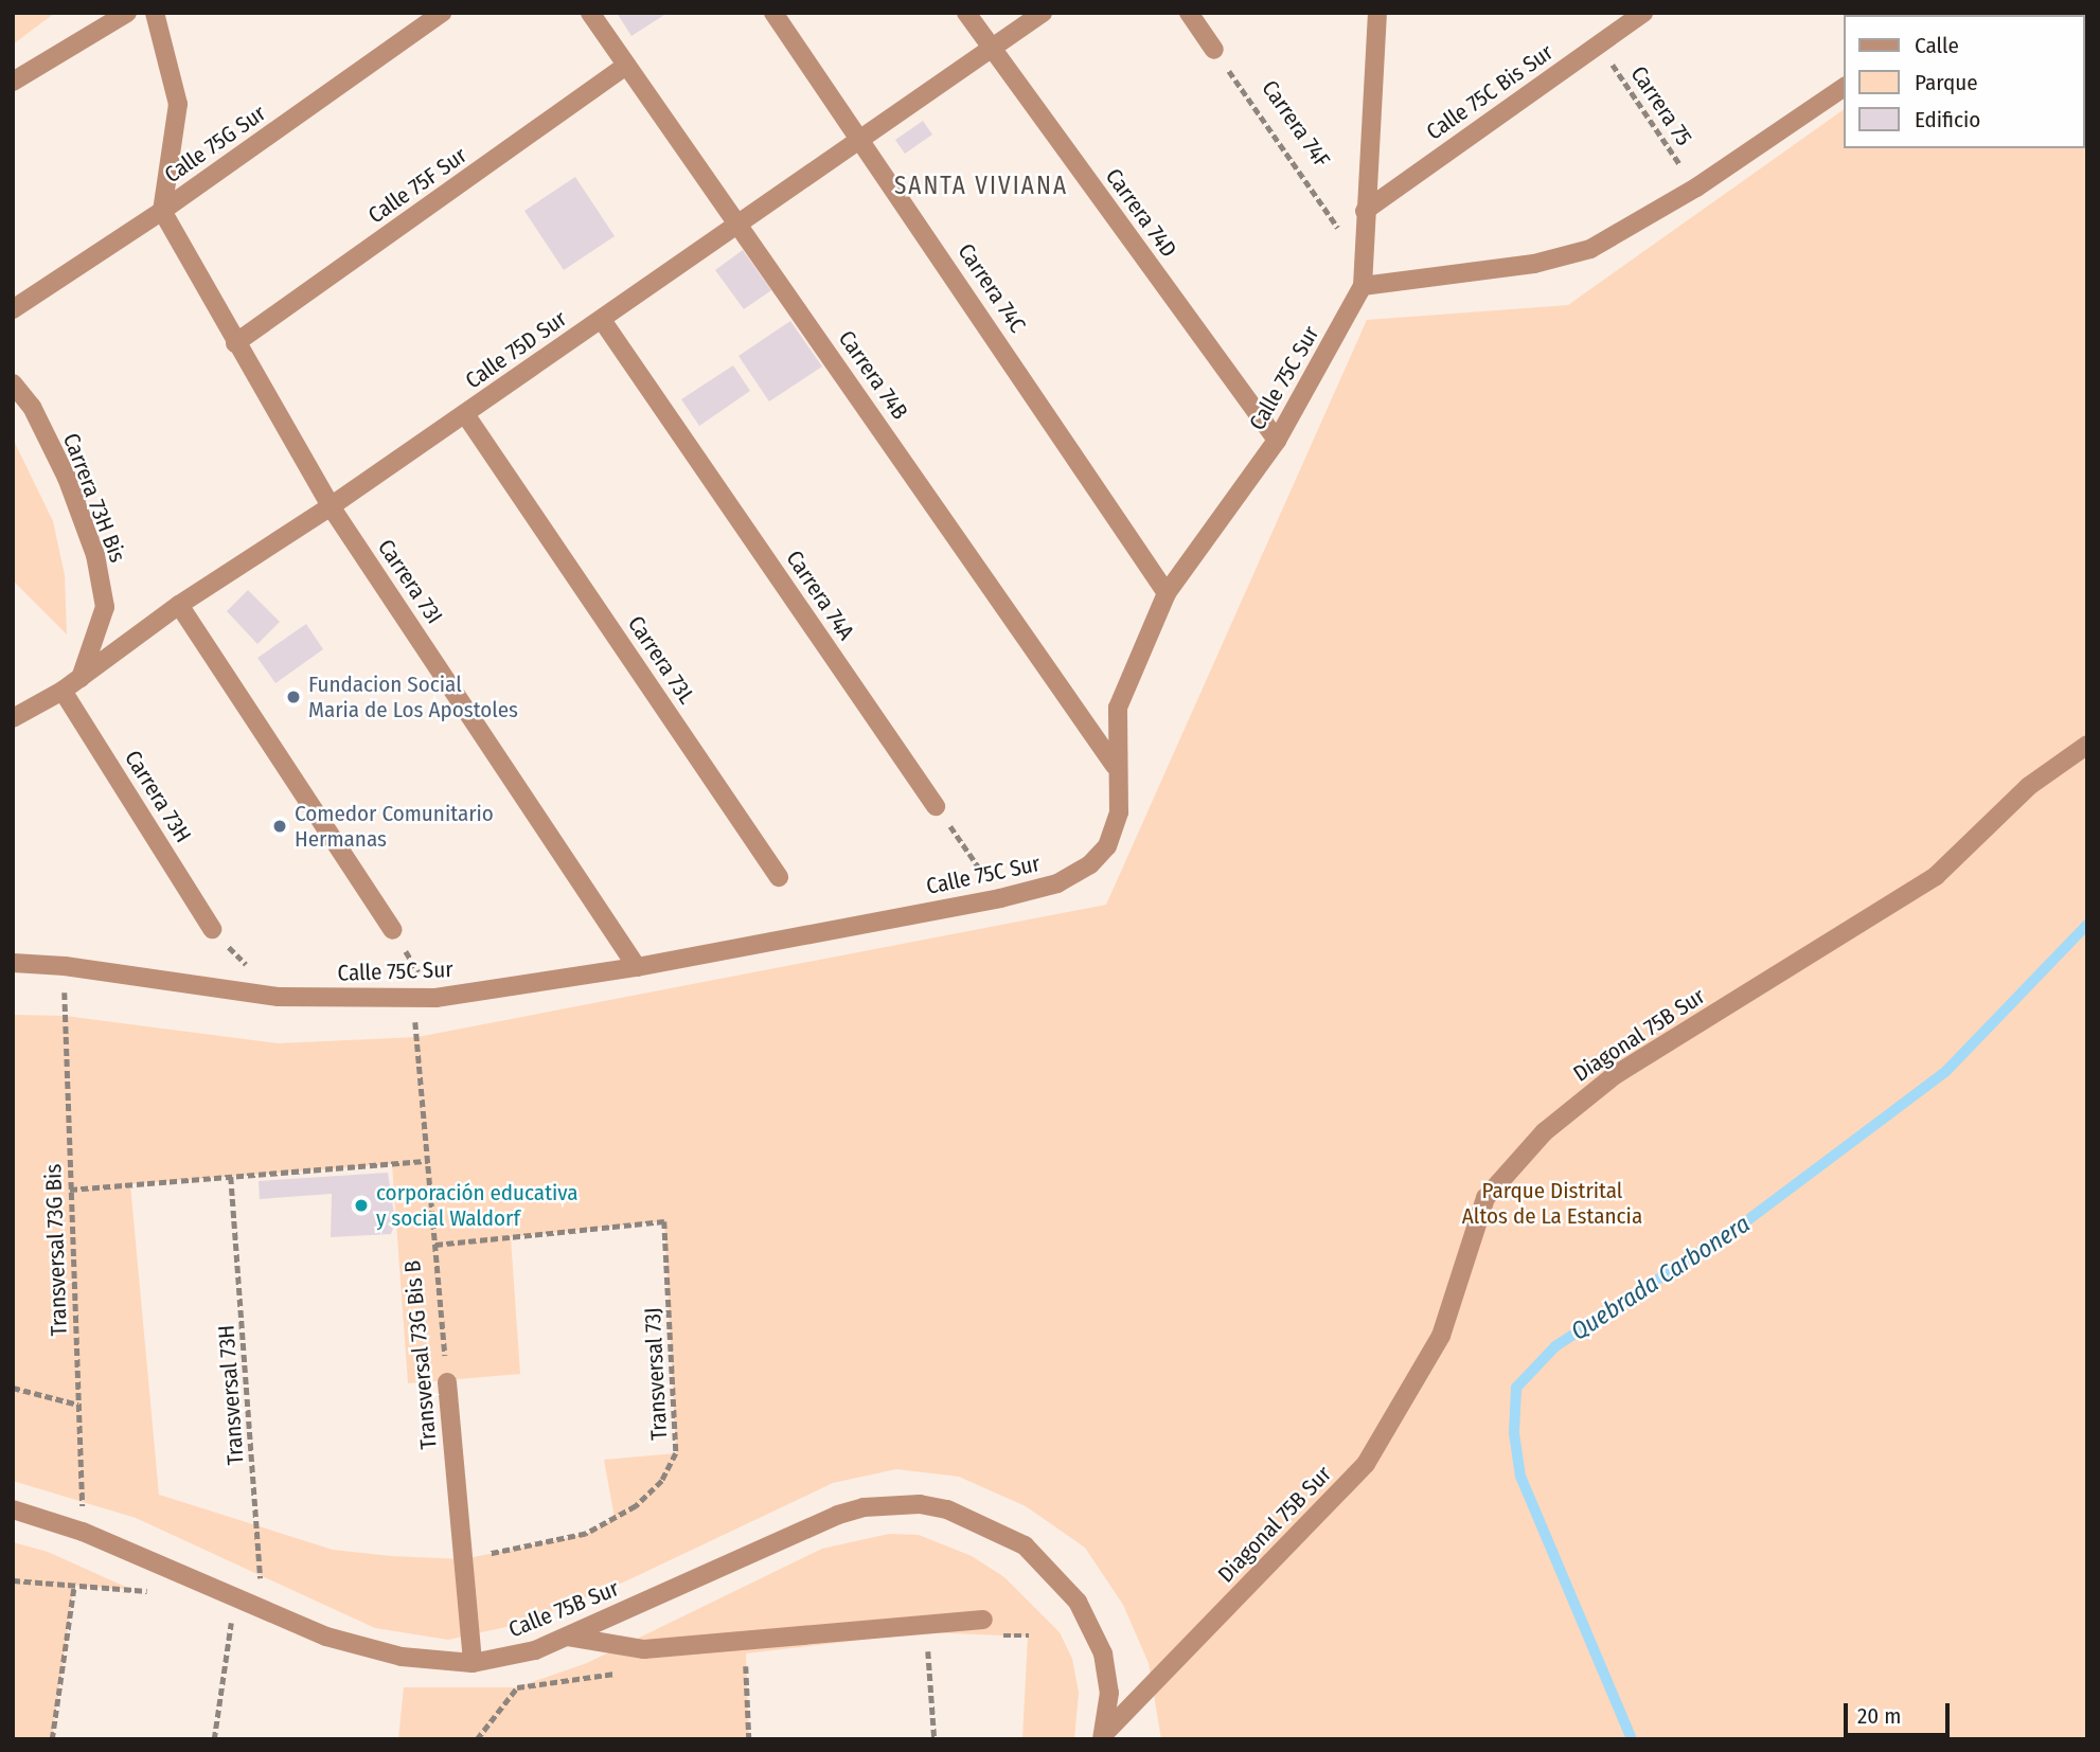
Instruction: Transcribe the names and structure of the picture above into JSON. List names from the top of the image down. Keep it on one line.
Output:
{"streets":{"street":["Calle 75C Bis Sur","Calle 75G Sur","Calle 75F Sur","Carrera 74D","Carrera 74C","Calle 75D Sur","Carrera 74B","Calle 75C Sur","Carrera 73H Bis","Carrera 73I","Carrera 74A","Carrera 73L","Carrera 73H","Diagonal 75B Sur","Transversal 73G Bis B","Calle 75B Sur"],"path":["Carrera 75","Carrera 74F","Transversal 73G Bis","Transversal 73J","Transversal 73H"]},"crossings":[["Calle 75C Bis Sur","Carrera 75"],["Calle 75G Sur","Carrera 73I"],["Calle 75F Sur","Carrera 74B"],["Calle 75F Sur","Carrera 73I"],["Carrera 74D","Calle 75D Sur"],["Carrera 74D","Calle 75C Sur"],["Carrera 74C","Calle 75D Sur"],["Carrera 74C","Calle 75C Sur"],["Calle 75D Sur","Carrera 74B"],["Calle 75D Sur","Carrera 73H Bis"],["Calle 75D Sur","Carrera 73I"],["Calle 75D Sur","Carrera 74A"],["Calle 75D Sur","Carrera 73L"],["Calle 75D Sur","Carrera 73H"],["Carrera 74B","Calle 75C Sur"],["Calle 75C Sur","Carrera 73I"],["Calle 75C Sur","Transversal 73G Bis"],["Calle 75C Sur","Transversal 73G Bis B"],["Diagonal 75B Sur","Calle 75B Sur"],["Transversal 73G Bis","Calle 75B Sur"],["Transversal 73G Bis B","Transversal 73J"],["Transversal 73G Bis B","Calle 75B Sur"],["Transversal 73H","Calle 75B Sur"]],"districts":["SANTA VIVIANA"],"water":["Quebrada Carbonera"],"parks":["Parque Distrital Altos de La Estancia"],"places":["Fundacion Social Maria de Los Apostoles","Comedor Comunitario Hermanas","corporación educativa y social Waldorf"],"legend":["Calle","Parque","Edificio"],"scale_bar":"20 m"}
